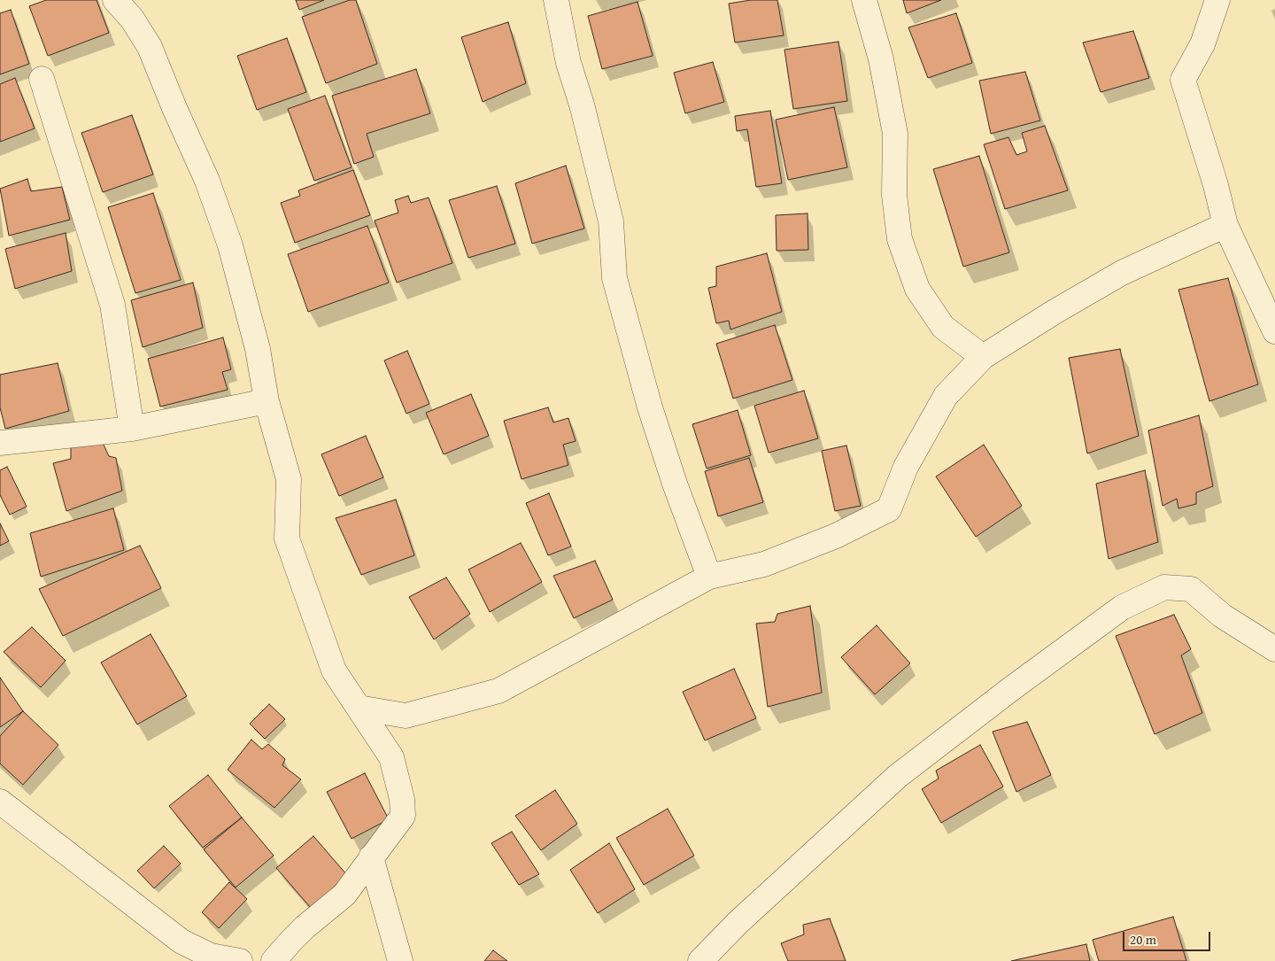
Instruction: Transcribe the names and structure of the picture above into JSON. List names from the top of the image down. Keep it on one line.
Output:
{"scale_bar":"20 m"}
